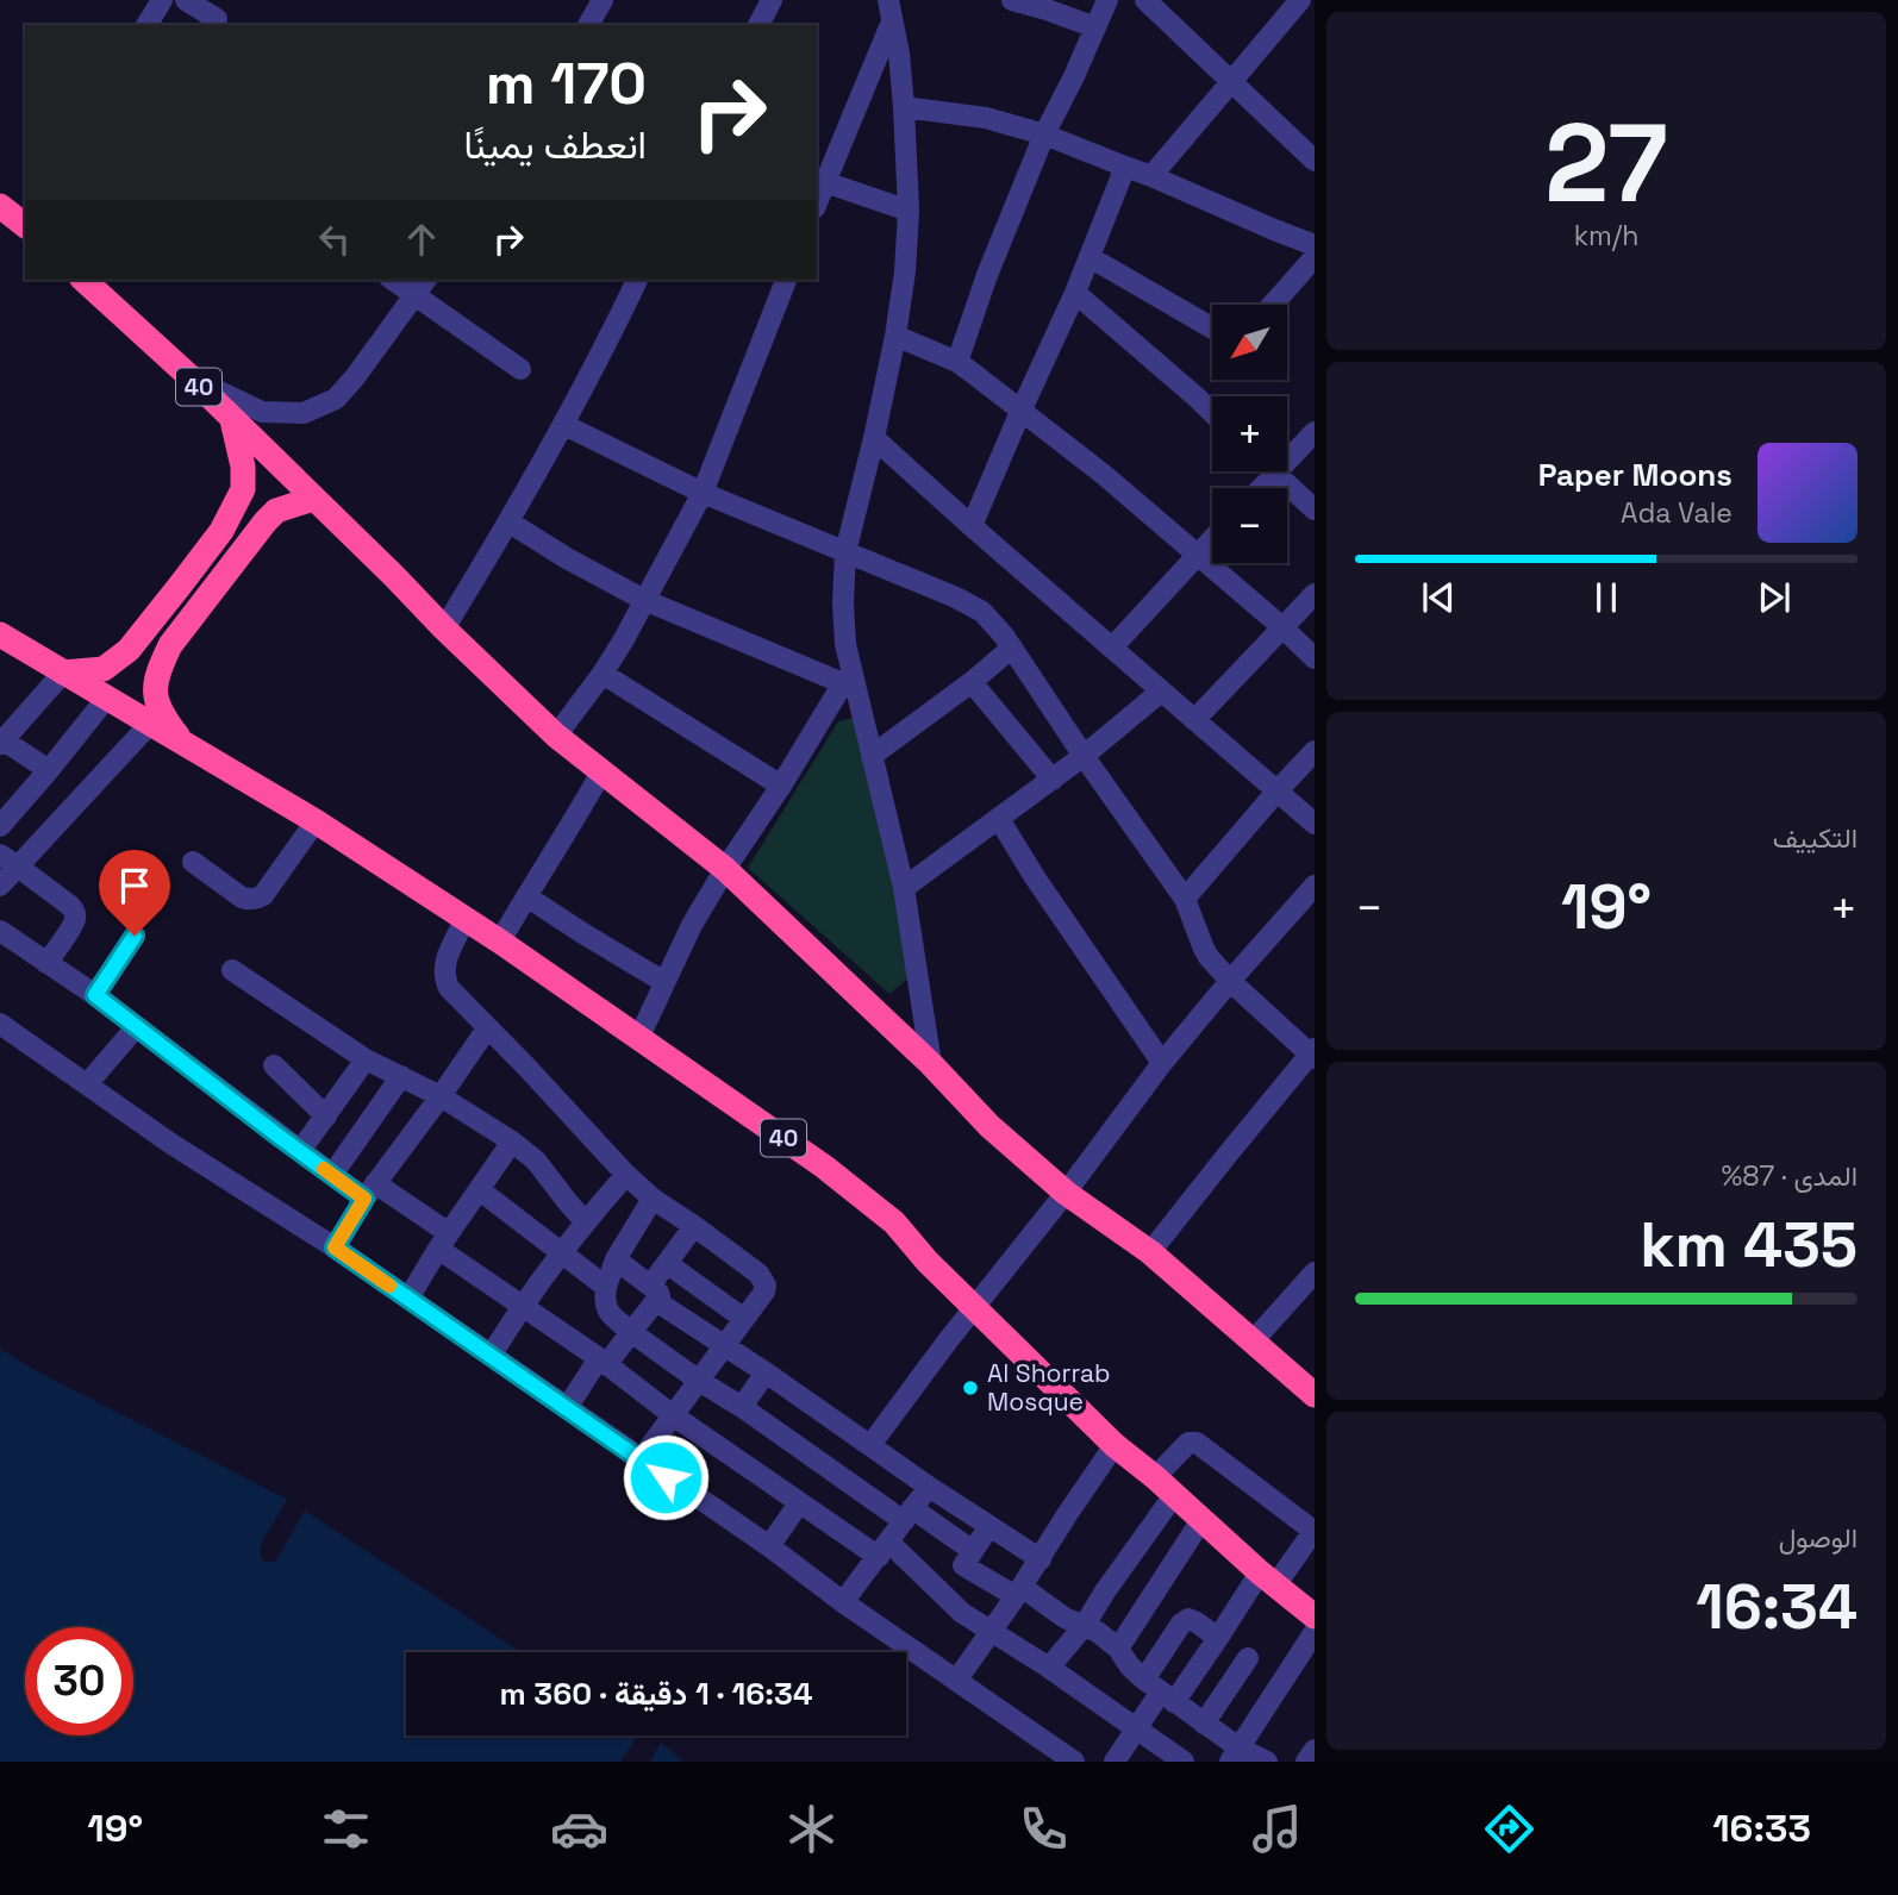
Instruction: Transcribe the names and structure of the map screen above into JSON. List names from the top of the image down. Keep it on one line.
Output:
{"streets":{"highway":["40"]},"places":["Al Shorrab Mosque"],"north":"bottom left","page":{"tile":[["27","km/h"],"التكييف",["المدى · 87%","435 km"],["الوصول","16:34"]],"turn":["170 m","انعطف يمينًا"],"map_buttons":["+","−"],"song":["Paper Moons","Ada Vale"],"heat":["−","19°","+"],"limit":"30","trip":"16:34 · 1 دقيقة · 360 m","tabs":["16:33","19°"]}}
